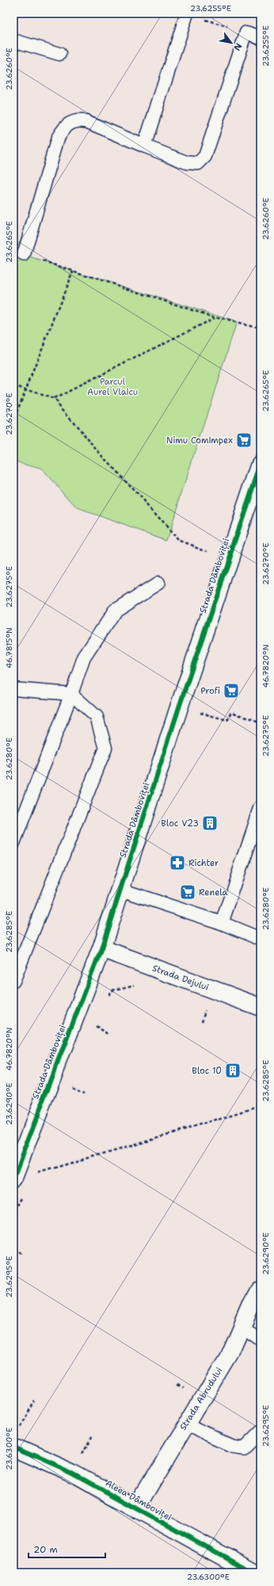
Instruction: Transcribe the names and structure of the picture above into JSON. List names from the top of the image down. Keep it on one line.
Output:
{"streets":{"street":["Strada Dâmboviței","Strada Dejului","Strada Abrudului","Aleea Dâmboviței"]},"crossings":[["Strada Dâmboviței","Strada Dejului"],["Strada Abrudului","Aleea Dâmboviței"]],"parks":["Parcul Aurel Vlaicu"],"places":{"supermarket":["Nimu Comimpex","Profi","Renela"],"building":["Bloc V23","Bloc 10"],"pharmacy":["Richter"]},"scale_bar":"20 m","north":"bottom right","coordinates":["23.6255°E","23.6260°E","23.6265°E","23.6270°E","23.6275°E","46.7815°N","46.7820°N","23.6280°E","23.6285°E","23.6290°E","23.6295°E","23.6300°E"]}
